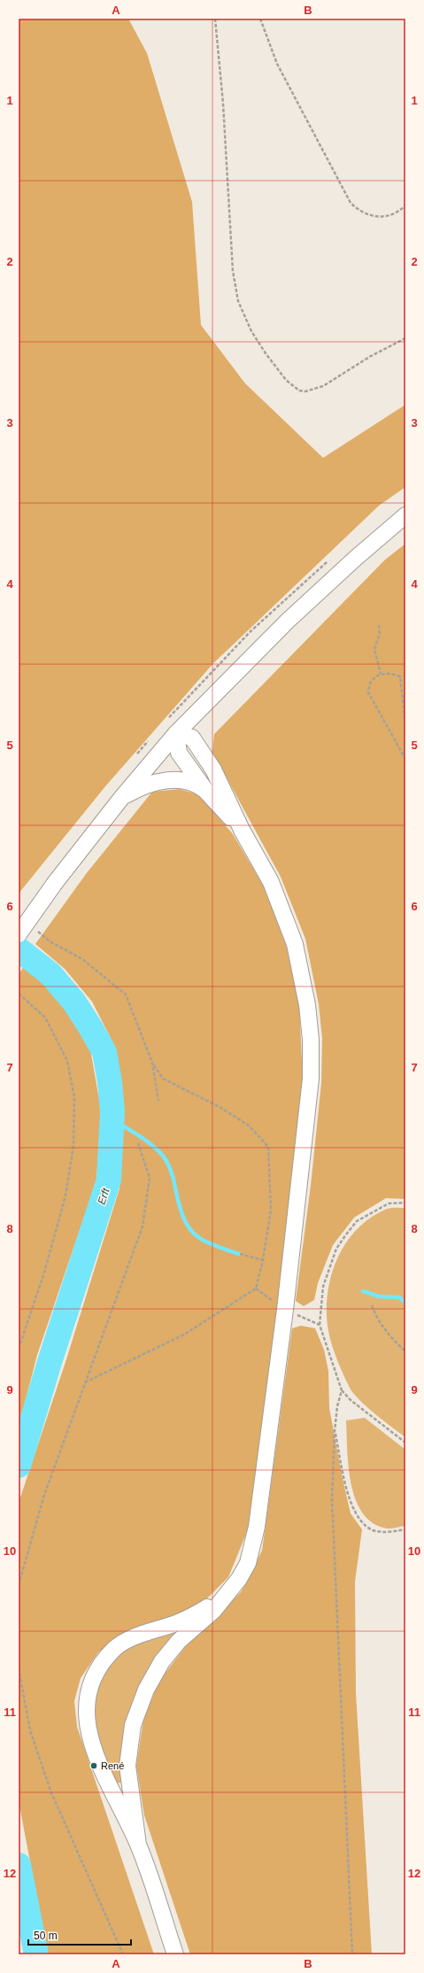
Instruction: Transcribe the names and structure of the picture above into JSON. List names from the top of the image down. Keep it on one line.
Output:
{"water":["Erft"],"places":["René"],"scale_bar":"50 m","grid":{"columns":["A","B"],"rows":["1","2","3","4","5","6","7","8","9","10","11","12"]}}
